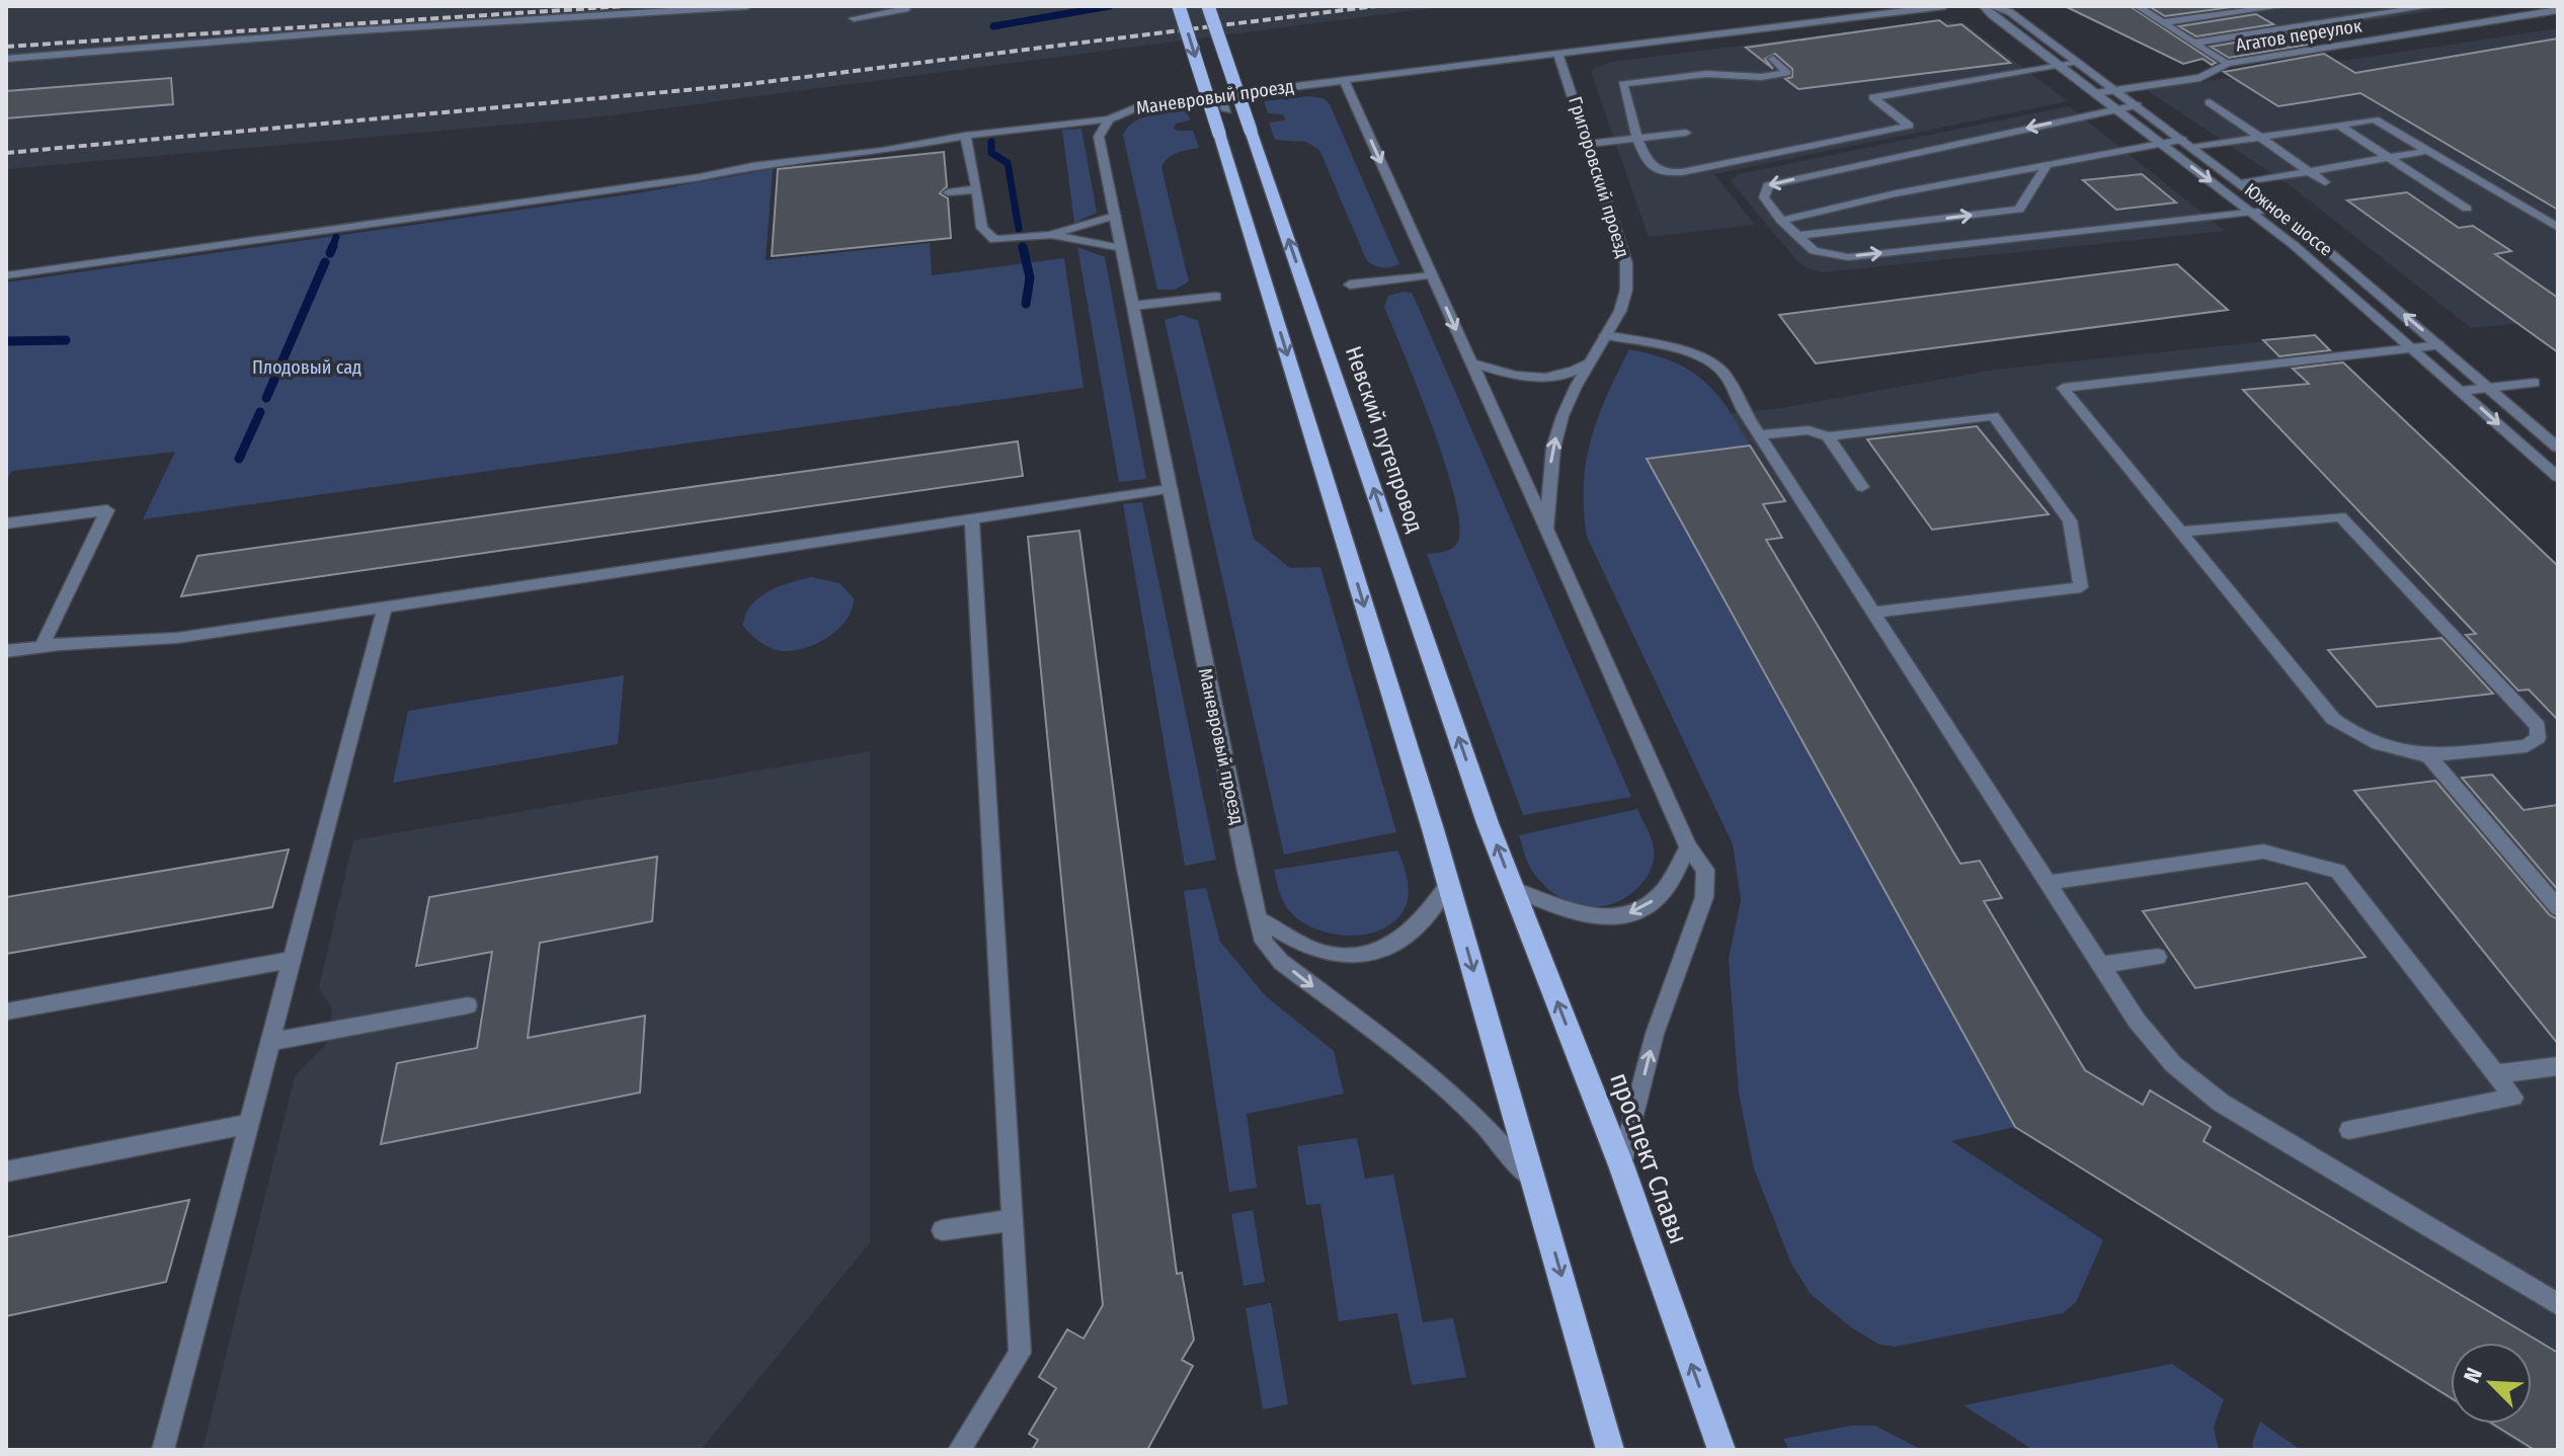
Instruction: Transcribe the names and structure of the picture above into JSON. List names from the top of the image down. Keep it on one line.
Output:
{"streets":{"main road":["Невский путепровод","проспект Славы"],"street":["Агатов переулок","Маневровый проезд","Григоровский проезд","Южное шоссе"]},"crossings":[["Агатов переулок","Южное шоссе"],["Маневровый проезд","Григоровский проезд"],["Григоровский проезд","проспект Славы"],["Невский путепровод","проспект Славы"]],"parks":["Плодовый сад"],"north":"top left"}
